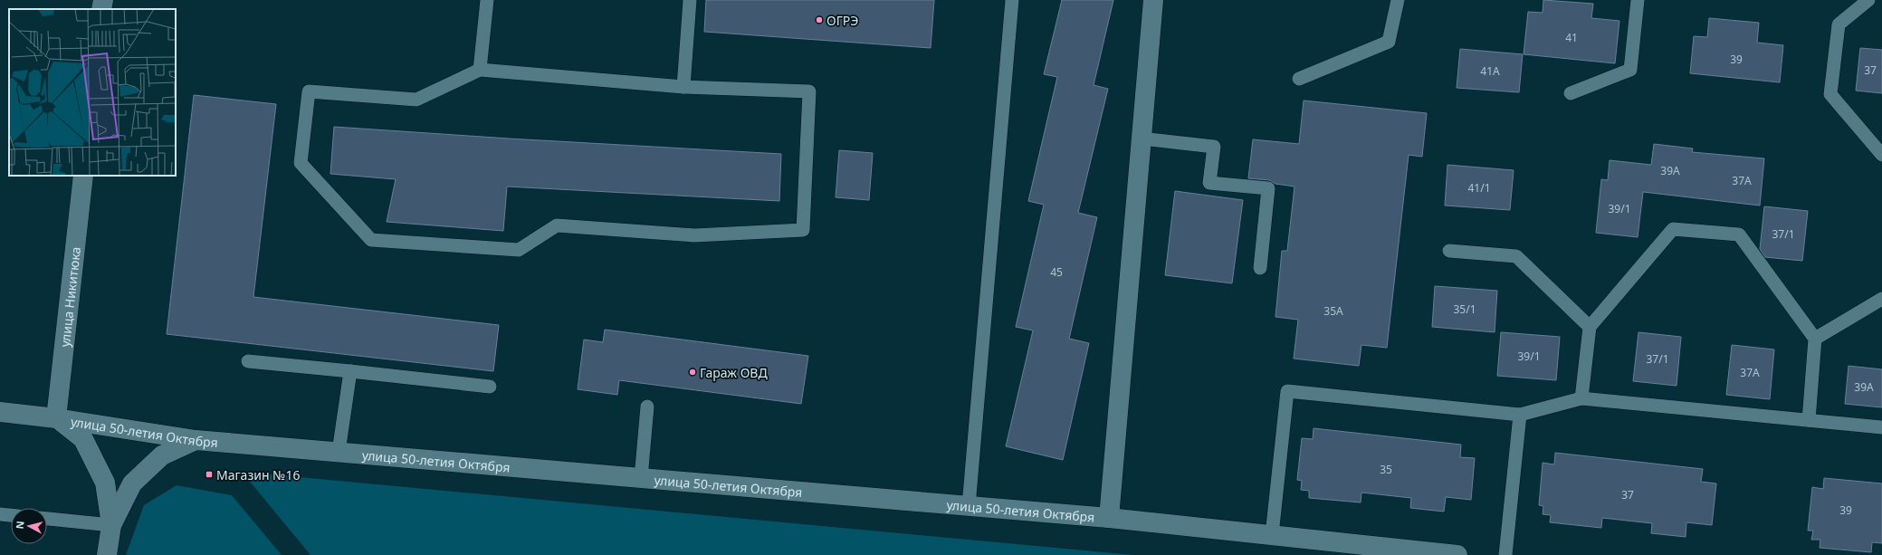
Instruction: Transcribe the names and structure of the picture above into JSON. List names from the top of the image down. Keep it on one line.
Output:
{"streets":{"street":["улица Никитюка","улица 50-летия Октября"]},"crossings":[["улица Никитюка","улица 50-летия Октября"]],"places":{"other":["ОГРЭ","Гараж ОВД"],"transit":["Магазин №16"]},"house_numbers":["41","39","37","41А","39А","37А","41/1","39/1","37/1","45","35/1","35А","39/1","37/1","37А","39А","35","37","39"],"north":"left"}
